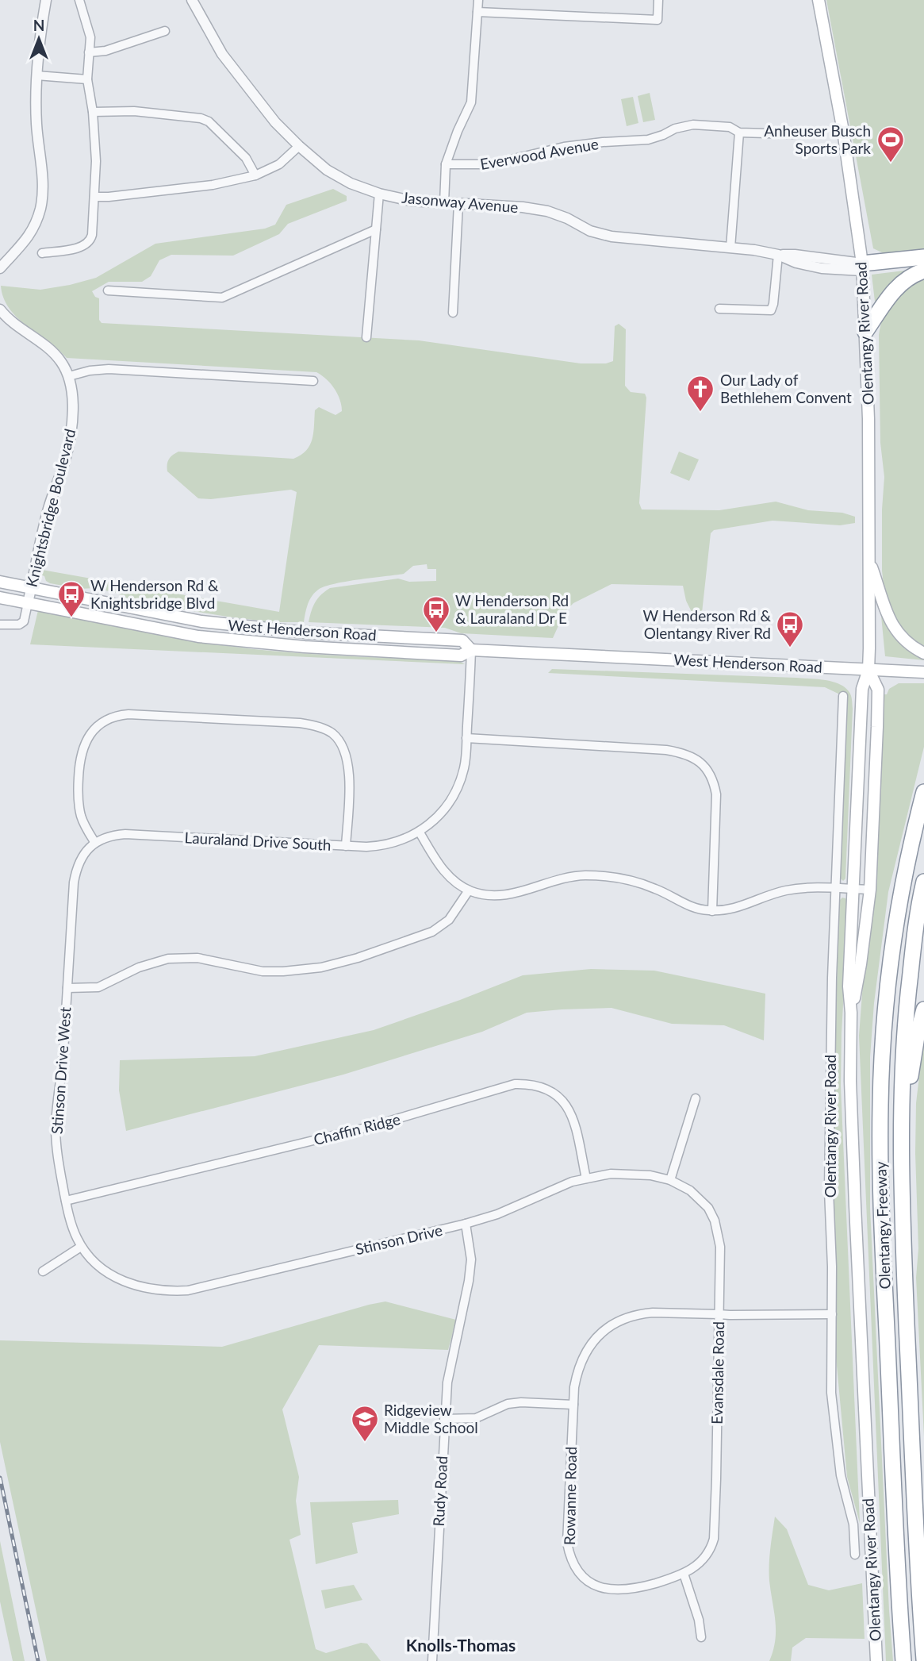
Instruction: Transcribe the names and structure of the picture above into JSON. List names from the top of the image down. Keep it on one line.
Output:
{"streets":{"highway":["Olentangy Freeway"],"main road":["Olentangy River Road","West Henderson Road"],"street":["Everwood Avenue","Jasonway Avenue","Knightsbridge Boulevard","Lauraland Drive South","Stinson Drive West","Chaffin Ridge","Stinson Drive","Evansdale Road","Rudy Road","Rowanne Road"]},"crossings":[["Jasonway Avenue","Olentangy River Road"],["Olentangy River Road","West Henderson Road"],["Knightsbridge Boulevard","West Henderson Road"],["West Henderson Road","Lauraland Drive South"],["Lauraland Drive South","Stinson Drive West"],["Stinson Drive West","Chaffin Ridge"],["Stinson Drive West","Stinson Drive"],["Chaffin Ridge","Stinson Drive"],["Stinson Drive","Evansdale Road"],["Stinson Drive","Rudy Road"],["Evansdale Road","Rowanne Road"]],"districts":["Knolls-Thomas"],"places":{"sports":["Anheuser Busch Sports Park"],"church":["Our Lady of Bethlehem Convent"],"bus stop":["W Henderson Rd & Knightsbridge Blvd","W Henderson Rd & Lauraland Dr E","W Henderson Rd & Olentangy River Rd"],"school or university":["Ridgeview Middle School"]},"north":"top"}
